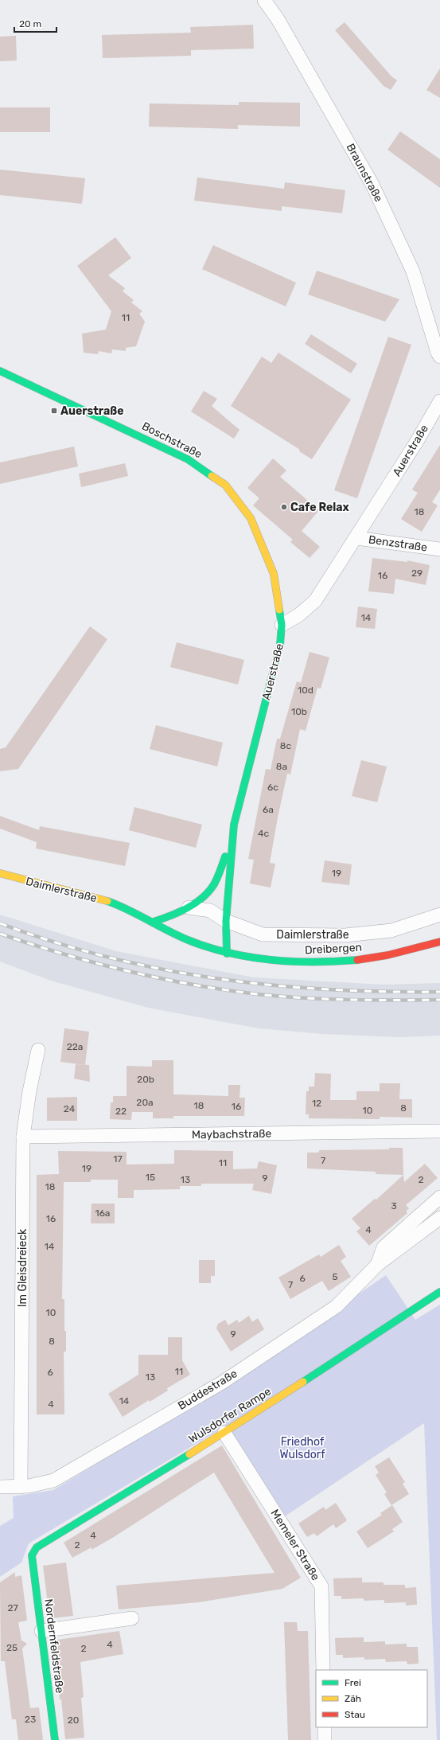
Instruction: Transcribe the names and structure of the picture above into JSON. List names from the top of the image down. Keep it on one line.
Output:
{"streets":{"street":["Braunstraße","Boschstraße","Auerstraße","Benzstraße","Daimlerstraße","Dreibergen","Maybachstraße","Im Gleisdreieck","Buddestraße","Wulsdorfer Rampe","Memeler Straße","Nordernfeldstraße"]},"crossings":[["Boschstraße","Auerstraße"],["Auerstraße","Benzstraße"],["Auerstraße","Daimlerstraße"],["Auerstraße","Dreibergen"],["Daimlerstraße","Dreibergen"],["Maybachstraße","Im Gleisdreieck"],["Im Gleisdreieck","Buddestraße"],["Wulsdorfer Rampe","Memeler Straße"],["Wulsdorfer Rampe","Nordernfeldstraße"]],"parks":["Friedhof Wulsdorf"],"places":{"transit":["Auerstraße"],"other":["Cafe Relax"]},"house_numbers":["11","18","29","16","14","10d","10b","8c","8a","6c","6a","4c","19","22a","20b","20a","12","18","16","8","24","10","22","17","7","11","19","15","9","13","2","18","3","16a","16","4","14","5","6","7","10","9","8","11","6","13","14","4","4","2","27","4","25","2","23","20"],"legend":["Frei","Zäh","Stau"],"scale_bar":"20 m"}
